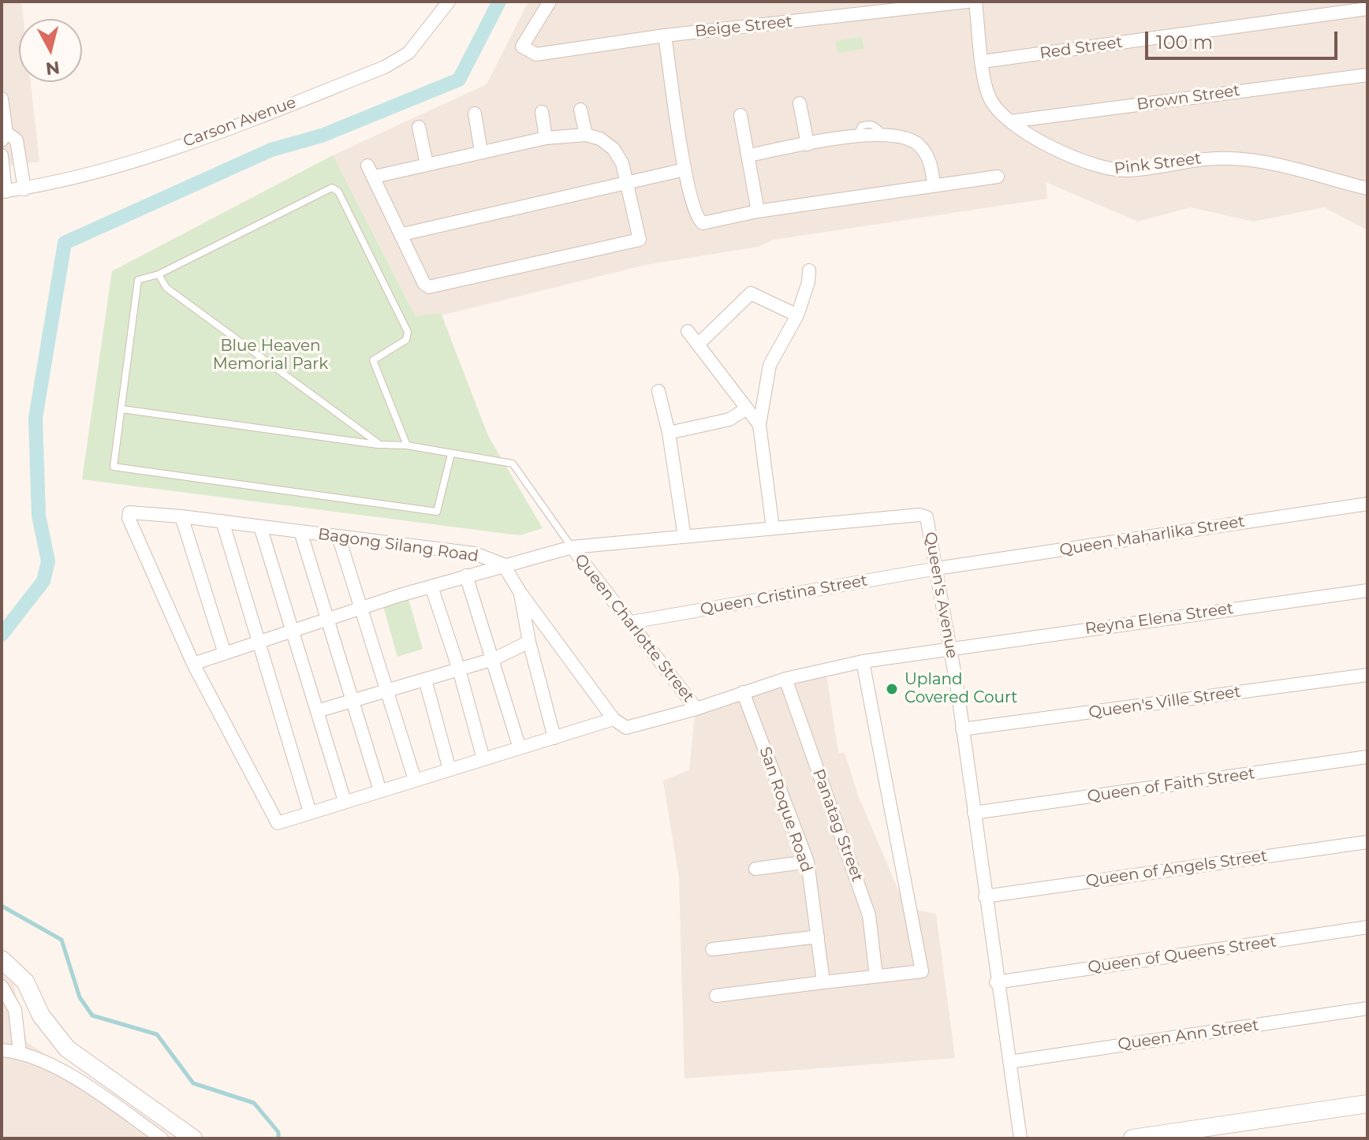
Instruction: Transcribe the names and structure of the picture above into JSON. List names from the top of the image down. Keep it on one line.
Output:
{"streets":{"street":["Beige Street","Red Street","Brown Street","Carson Avenue","Pink Street","Queen Maharlika Street","Bagong Silang Road","Queen Cristina Street","Queen's Avenue","Reyna Elena Street","Queen Charlotte Street","Queen's Ville Street","Queen of Faith Street","San Roque Road","Panatag Street","Queen of Angels Street","Queen of Queens Street","Queen Ann Street"]},"crossings":[["Red Street","Pink Street"],["Brown Street","Pink Street"],["Queen Maharlika Street","Queen Cristina Street"],["Queen Maharlika Street","Queen's Avenue"],["Bagong Silang Road","Queen's Avenue"],["Queen Cristina Street","Queen's Avenue"],["Queen Cristina Street","Queen Charlotte Street"],["Queen's Avenue","Reyna Elena Street"],["Queen's Avenue","Queen Charlotte Street"],["Queen's Avenue","Queen's Ville Street"],["Queen's Avenue","Queen of Faith Street"],["Queen's Avenue","Queen of Angels Street"],["Queen's Avenue","Queen of Queens Street"],["Queen's Avenue","Queen Ann Street"],["Reyna Elena Street","Queen Charlotte Street"],["Reyna Elena Street","San Roque Road"],["Reyna Elena Street","Panatag Street"]],"parks":["Blue Heaven Memorial Park"],"places":["Upland Covered Court"],"scale_bar":"100 m","north":"bottom"}
